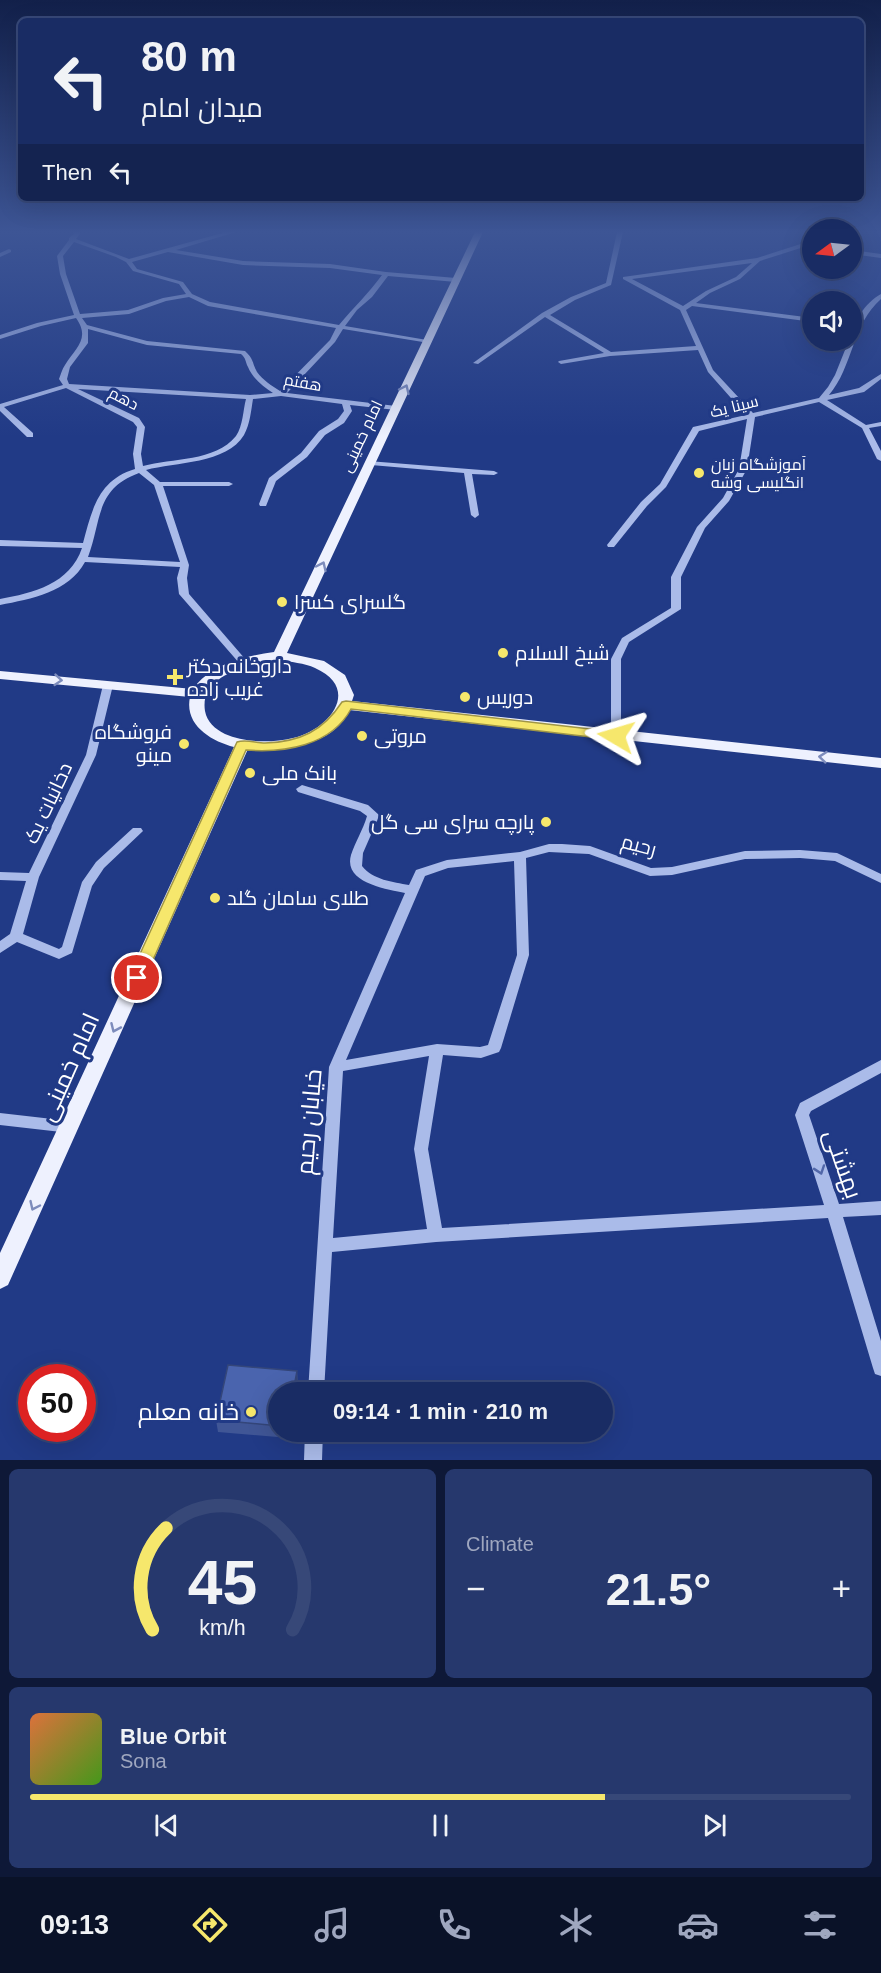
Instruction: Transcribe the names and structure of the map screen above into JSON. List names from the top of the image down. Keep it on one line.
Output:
{"streets":{"main road":["امام خمینی"],"street":["هفتم","دهم","سینا یک","دخانیات یک","رحیم","خیابان رحیم","بهشتی"]},"crossings":[["هفتم","امام خمینی"],["رحیم","خیابان رحیم"]],"places":{"other":["آموزشگاه زبان انگلیسی وشه","گلسرای کسرا","شیخ السلام","دوریس","مروتی","فروشگاه مینو","بانک ملی","پارچه سرای سی گل","طلای سامان گلد","خانه معلم"],"health":["داروخانه دکتر غریب زاده"]},"north":"left","page":{"turn":["80 m","میدان امام"],"then":"Then","limit":"50","trip":"09:14 · 1 min · 210 m","tile":"Climate","heat":["−","21.5°","+"],"song":["Blue Orbit","Sona"],"tabs":"09:13","gauge":["45","km/h"]}}
